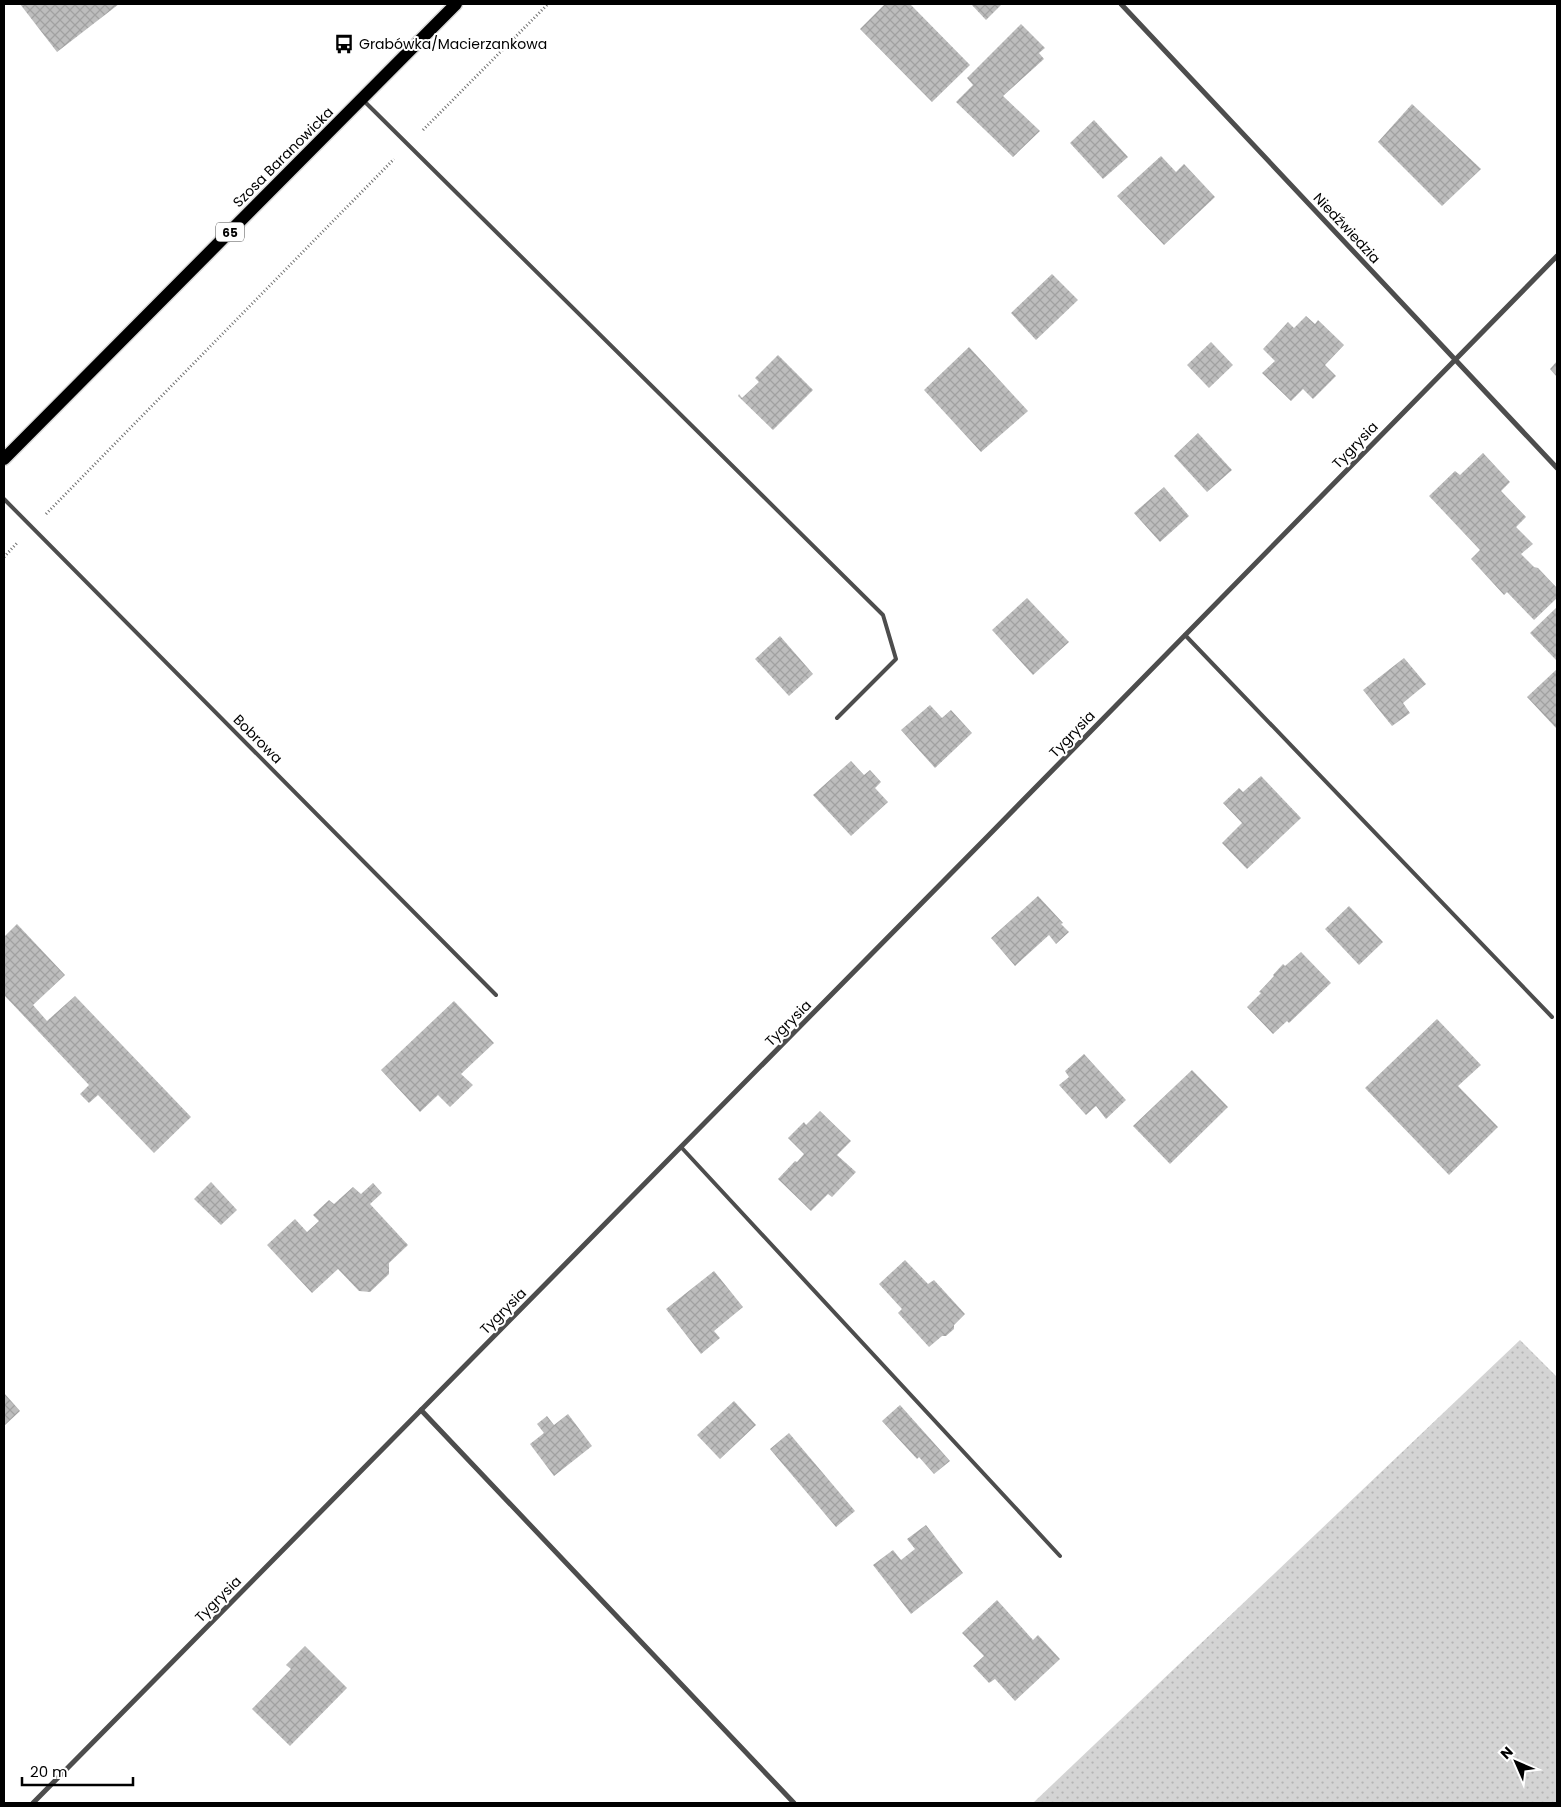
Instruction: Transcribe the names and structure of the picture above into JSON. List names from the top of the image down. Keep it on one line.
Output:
{"streets":{"main road":["Szosa Baranowicka","65"],"street":["Niedźwiedzia","Tygrysia"],"lane":["Bobrowa"]},"crossings":[["Niedźwiedzia","Tygrysia"]],"places":{"bus stop":["Grabówka/Macierzankowa"]},"scale_bar":"20 m","north":"top left"}
